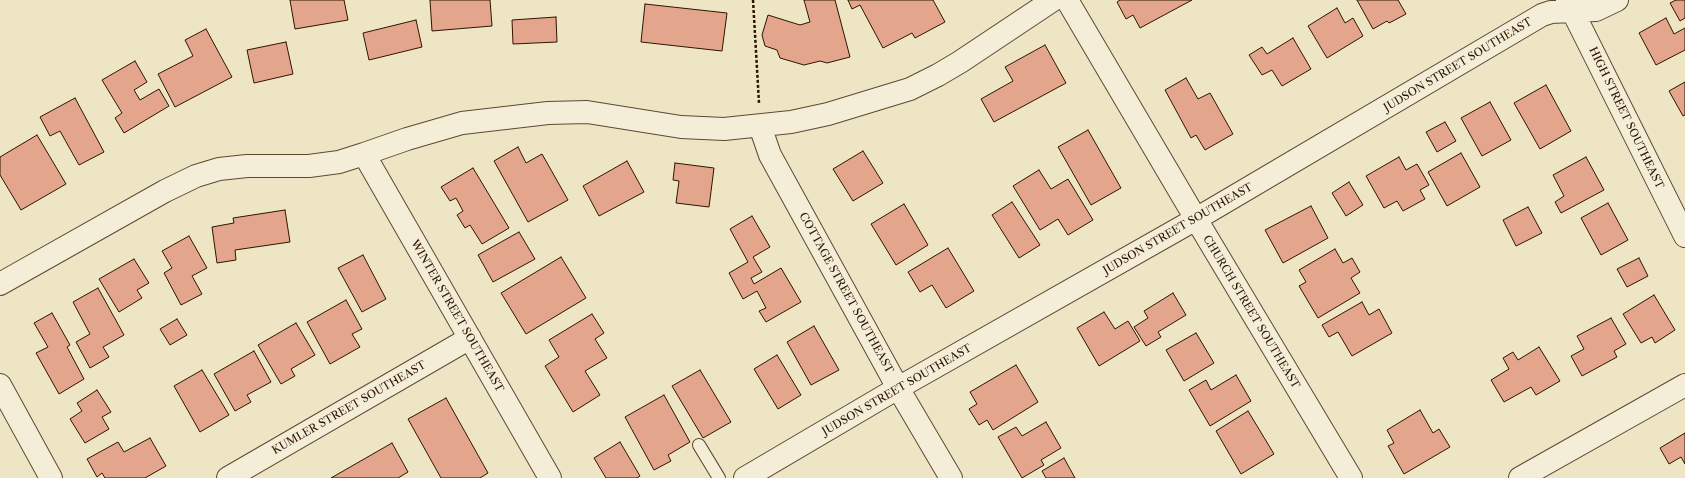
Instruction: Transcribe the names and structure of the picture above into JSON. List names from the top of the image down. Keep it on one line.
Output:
{"streets":{"street":["JUDSON STREET SOUTHEAST","HIGH STREET SOUTHEAST","COTTAGE STREET SOUTHEAST","CHURCH STREET SOUTHEAST","WINTER STREET SOUTHEAST","KUMLER STREET SOUTHEAST"]},"crossings":[["JUDSON STREET SOUTHEAST","HIGH STREET SOUTHEAST"],["JUDSON STREET SOUTHEAST","COTTAGE STREET SOUTHEAST"],["JUDSON STREET SOUTHEAST","CHURCH STREET SOUTHEAST"],["WINTER STREET SOUTHEAST","KUMLER STREET SOUTHEAST"]]}
